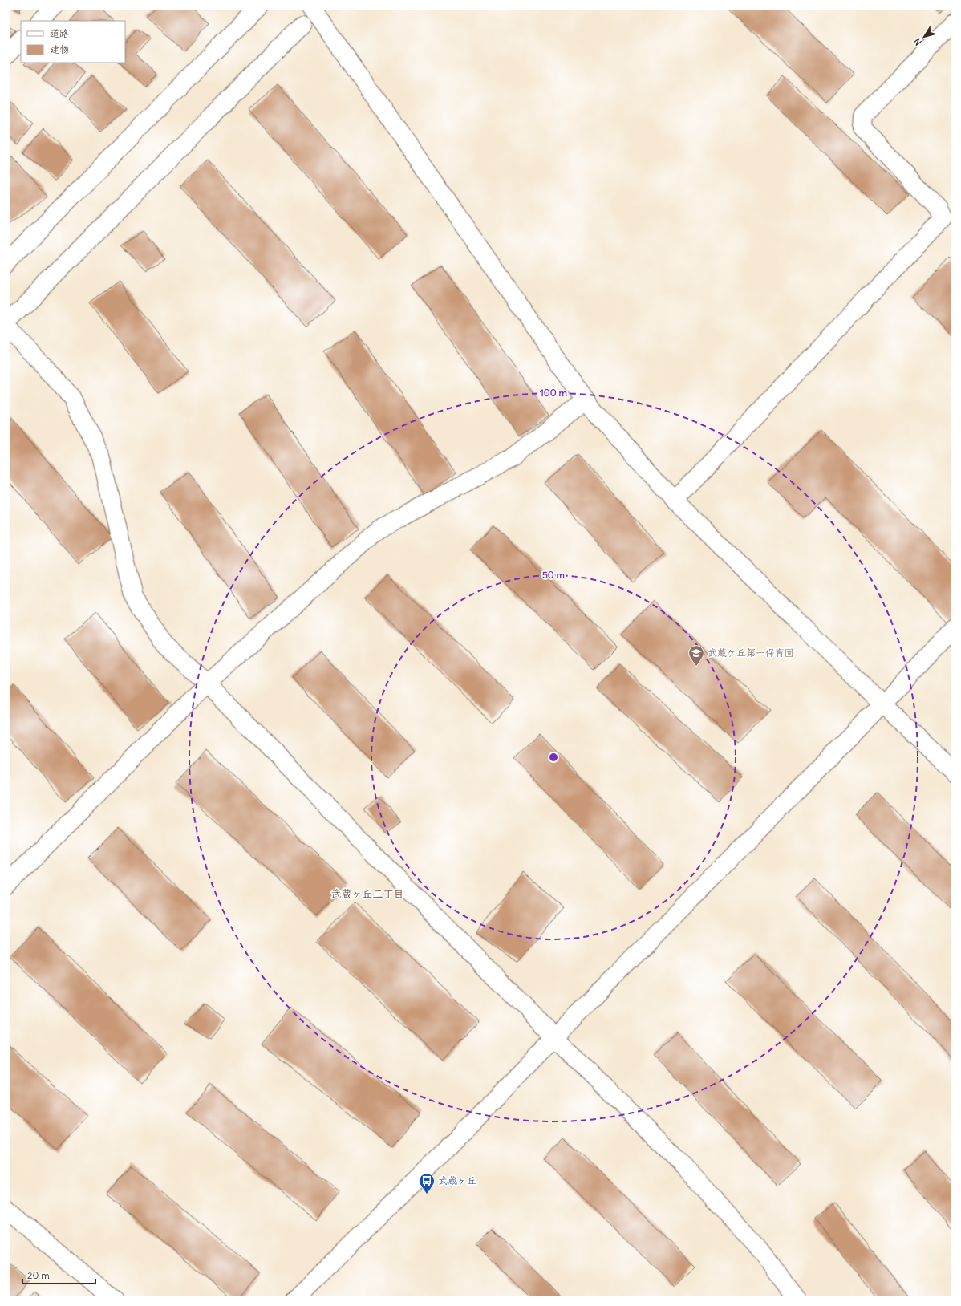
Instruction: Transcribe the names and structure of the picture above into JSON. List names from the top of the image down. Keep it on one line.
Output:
{"districts":["武蔵ヶ丘三丁目"],"places":{"school or university":["武蔵ケ丘第一保育園"],"bus stop":["武蔵ヶ丘"]},"legend":["道路","建物"],"scale_bar":"20 m","north":"bottom left","rings":["100 m","50 m"]}
